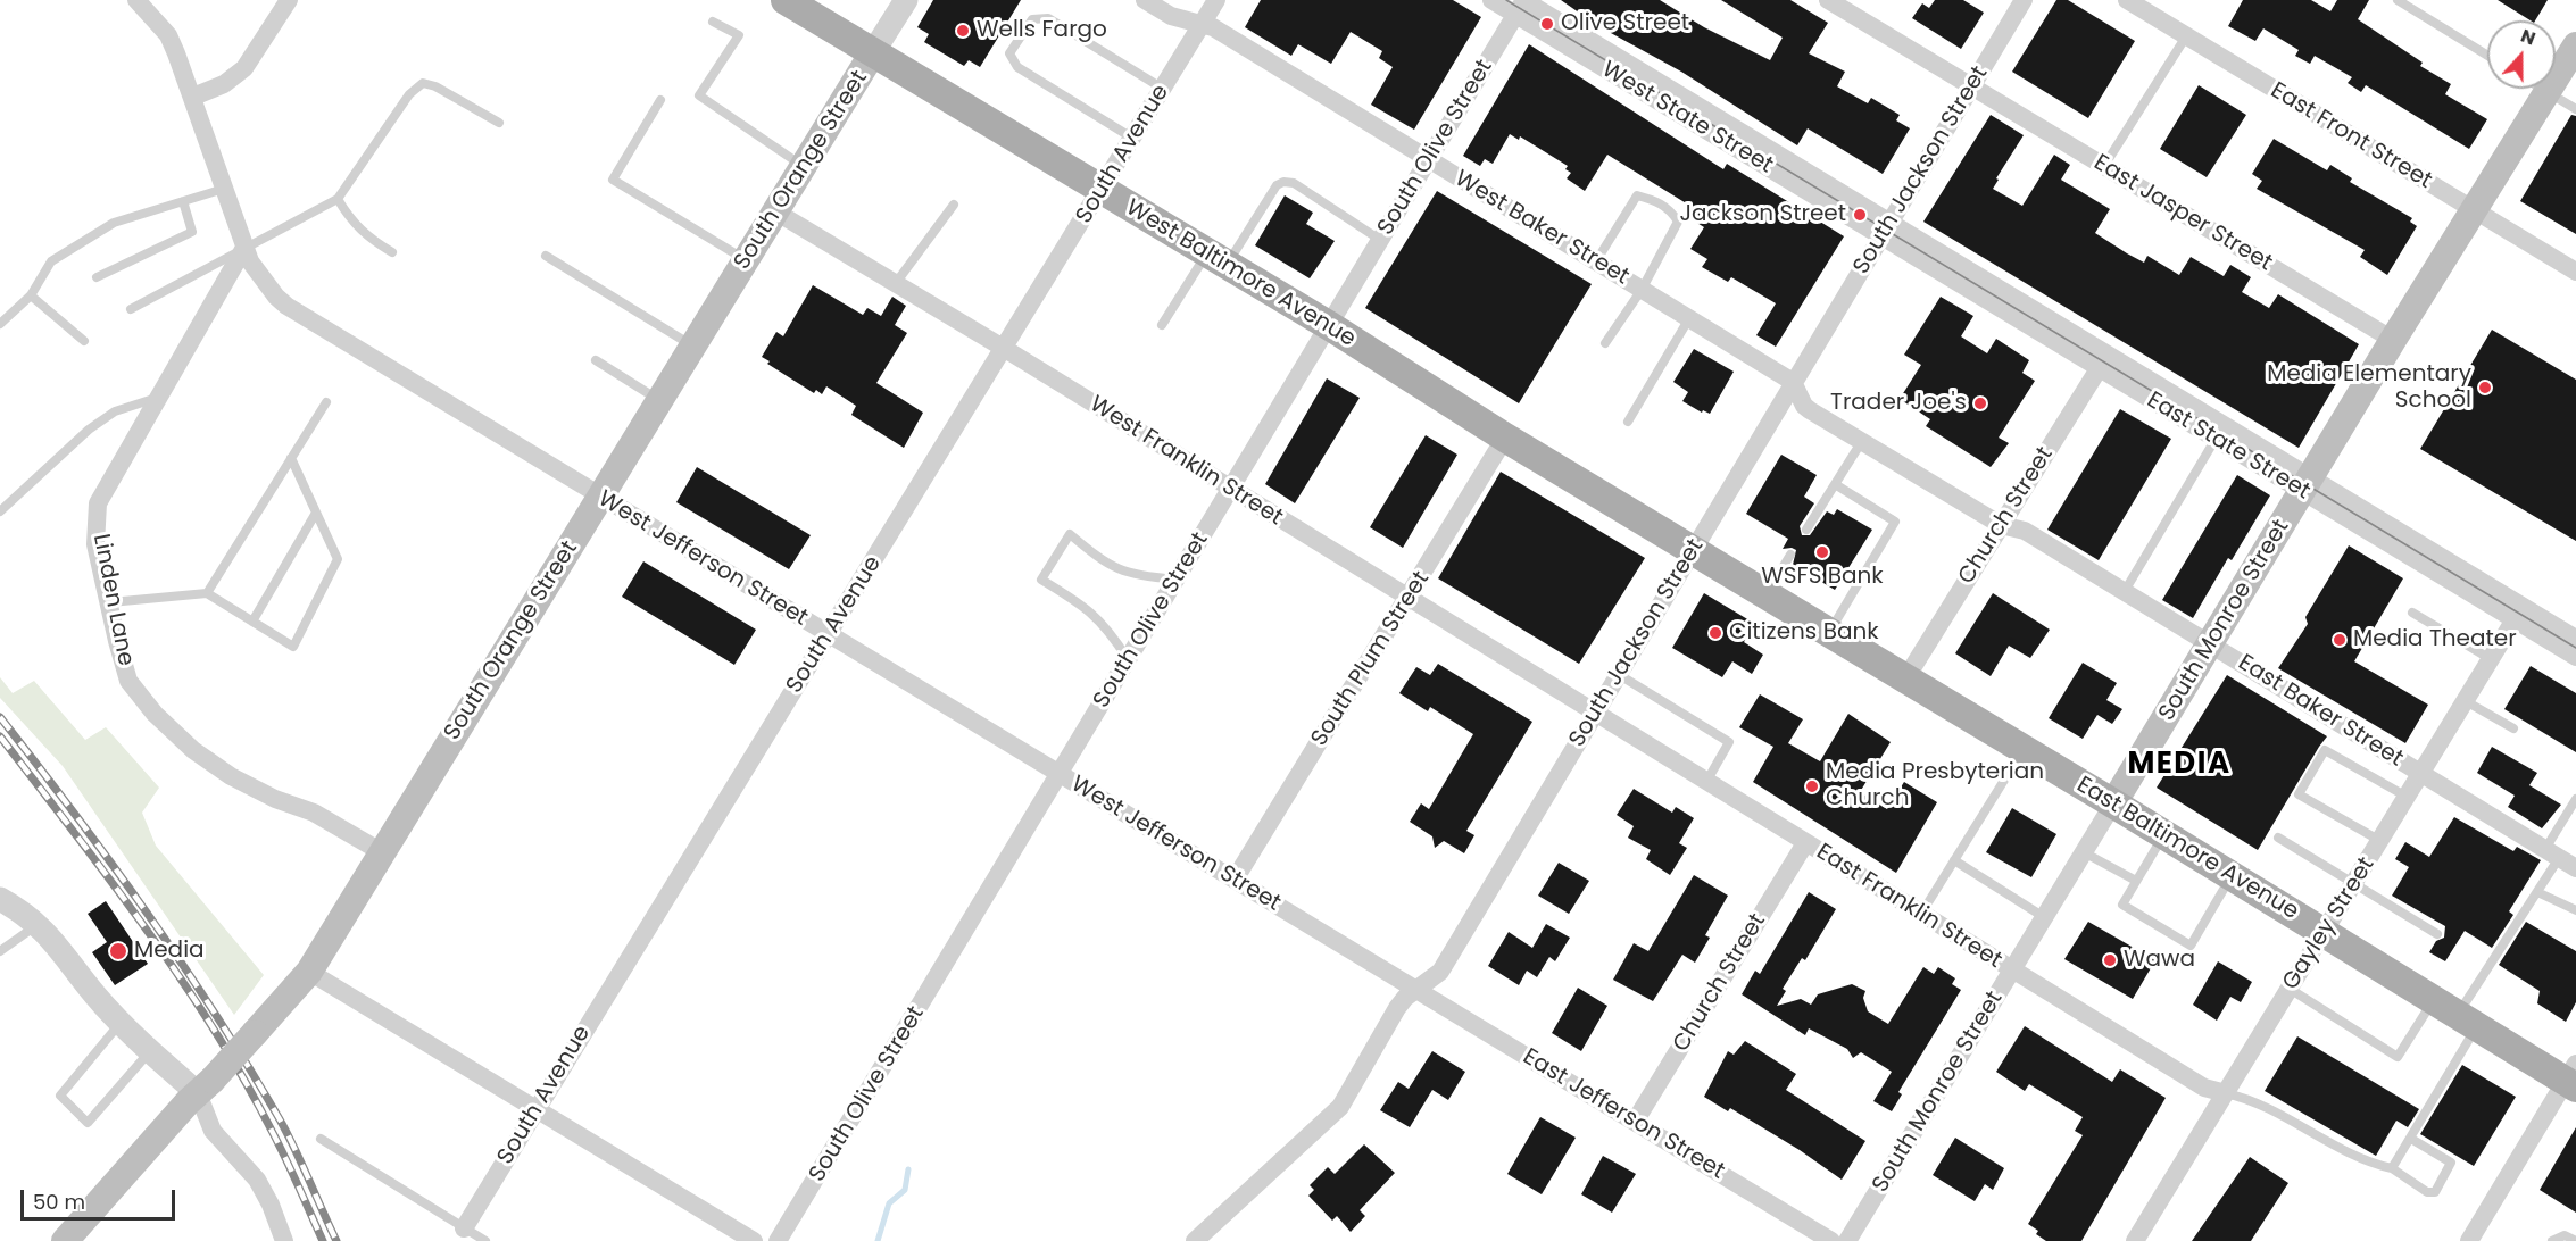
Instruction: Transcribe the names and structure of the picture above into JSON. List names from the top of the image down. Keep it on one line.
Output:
{"streets":{"main road":["South Orange Street","West Baltimore Avenue","South Monroe Street","East Baltimore Avenue"],"street":["West State Street","East Front Street","South Olive Street","South Avenue","South Jackson Street","East Jasper Street","West Baker Street","East State Street","West Franklin Street","Church Street","West Jefferson Street","Linden Lane","South Plum Street","East Baker Street","East Franklin Street","Gayley Street","East Jefferson Street"]},"crossings":[["West State Street","South Olive Street"],["West State Street","South Jackson Street"],["West State Street","East State Street"],["East Front Street","South Monroe Street"],["South Olive Street","West Baker Street"],["South Olive Street","West Baltimore Avenue"],["South Olive Street","West Franklin Street"],["South Olive Street","West Jefferson Street"],["South Avenue","West Baker Street"],["South Avenue","West Baltimore Avenue"],["South Avenue","West Franklin Street"],["South Avenue","West Jefferson Street"],["South Orange Street","West Baltimore Avenue"],["South Orange Street","West Franklin Street"],["South Orange Street","West Jefferson Street"],["South Orange Street","Linden Lane"],["South Jackson Street","East Jasper Street"],["South Jackson Street","West Baker Street"],["South Jackson Street","West Baltimore Avenue"],["South Jackson Street","East State Street"],["South Jackson Street","West Franklin Street"],["South Jackson Street","West Jefferson Street"],["South Jackson Street","East Baker Street"],["South Jackson Street","East Baltimore Avenue"],["South Jackson Street","East Franklin Street"],["South Jackson Street","East Jefferson Street"],["East Jasper Street","South Monroe Street"],["West Baker Street","East Baker Street"],["West Baltimore Avenue","South Plum Street"],["West Baltimore Avenue","East Baltimore Avenue"],["East State Street","Church Street"],["East State Street","South Monroe Street"],["East State Street","Gayley Street"],["West Franklin Street","South Plum Street"],["West Franklin Street","East Franklin Street"],["Church Street","East Baker Street"],["Church Street","East Baltimore Avenue"],["Church Street","East Franklin Street"],["Church Street","East Jefferson Street"],["West Jefferson Street","Linden Lane"],["West Jefferson Street","South Plum Street"],["West Jefferson Street","East Jefferson Street"],["South Monroe Street","East Baker Street"],["South Monroe Street","East Baltimore Avenue"],["South Monroe Street","East Franklin Street"],["East Baker Street","Gayley Street"],["East Baltimore Avenue","Gayley Street"],["East Franklin Street","Gayley Street"]],"districts":["MEDIA"],"places":["Olive Street","Wells Fargo","Jackson Street","Media Elementary School","Trader Joe's","WSFS Bank","Citizens Bank","Media Theater","Media Presbyterian Church","Media","Wawa"],"scale_bar":"50 m","north":"top"}
